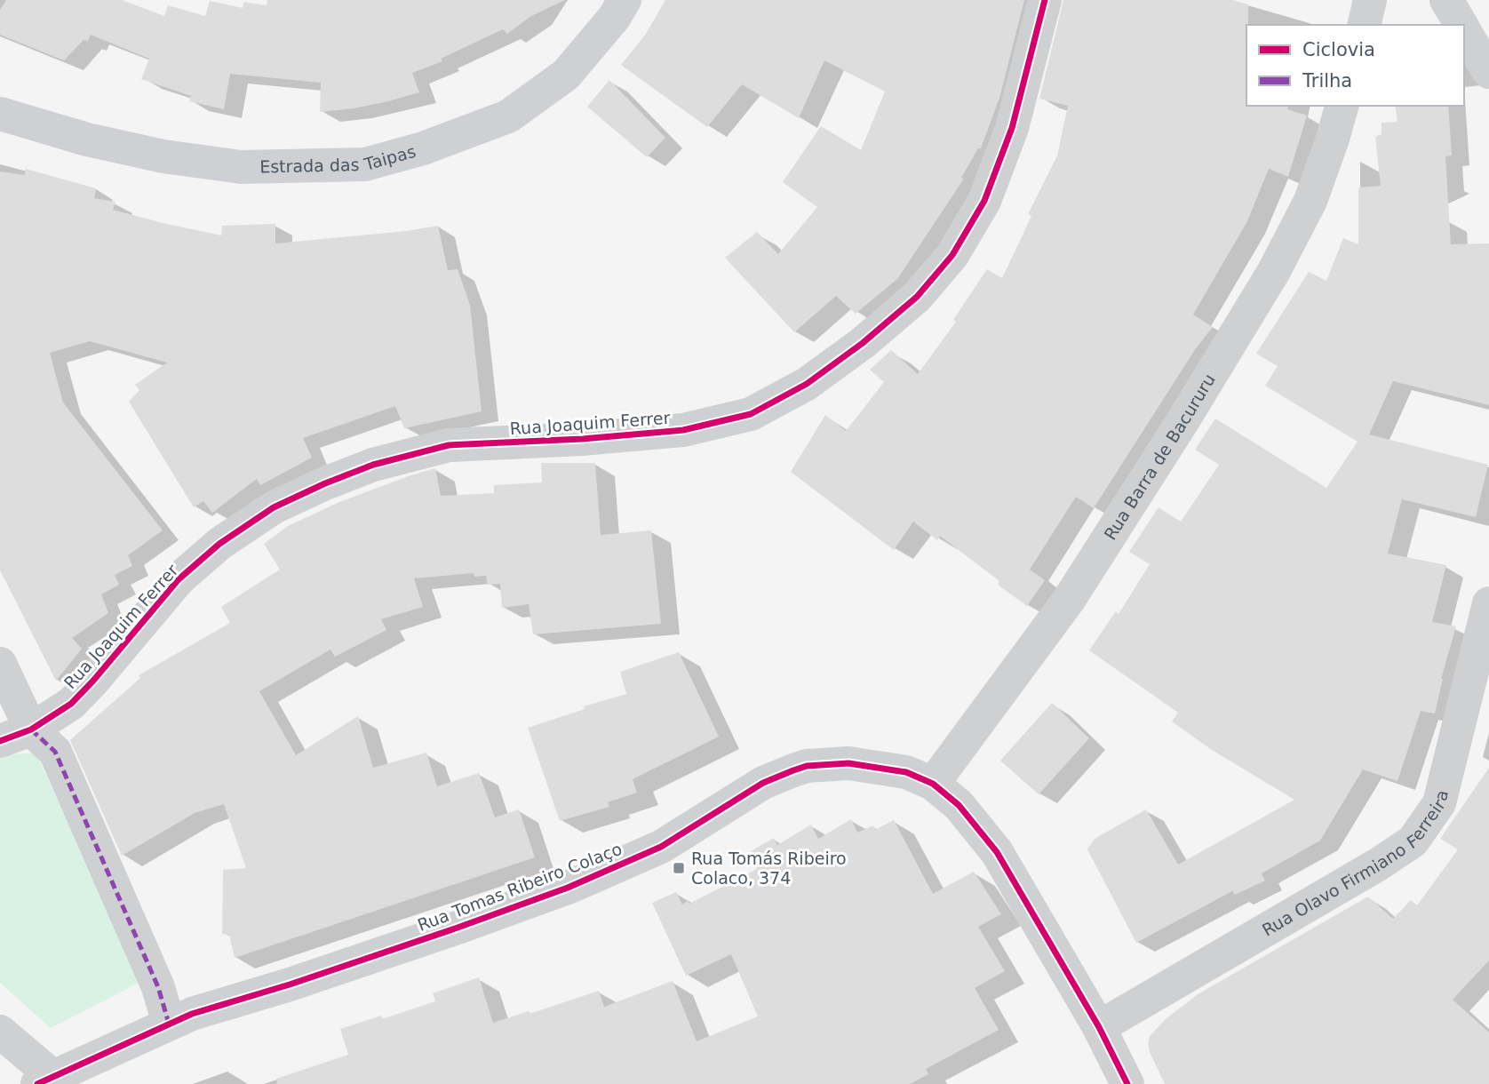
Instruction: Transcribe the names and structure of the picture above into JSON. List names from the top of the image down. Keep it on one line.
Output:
{"streets":{"main road":["Estrada das Taipas"],"street":["Rua Joaquim Ferrer","Rua Barra de Bacururu","Rua Olavo Firmiano Ferreira","Rua Tomas Ribeiro Colaço"]},"crossings":[["Rua Barra de Bacururu","Rua Tomas Ribeiro Colaço"],["Rua Olavo Firmiano Ferreira","Rua Tomas Ribeiro Colaço"]],"places":{"transit":["Rua Tomás Ribeiro Colaco, 374"]},"legend":["Ciclovia","Trilha"]}
